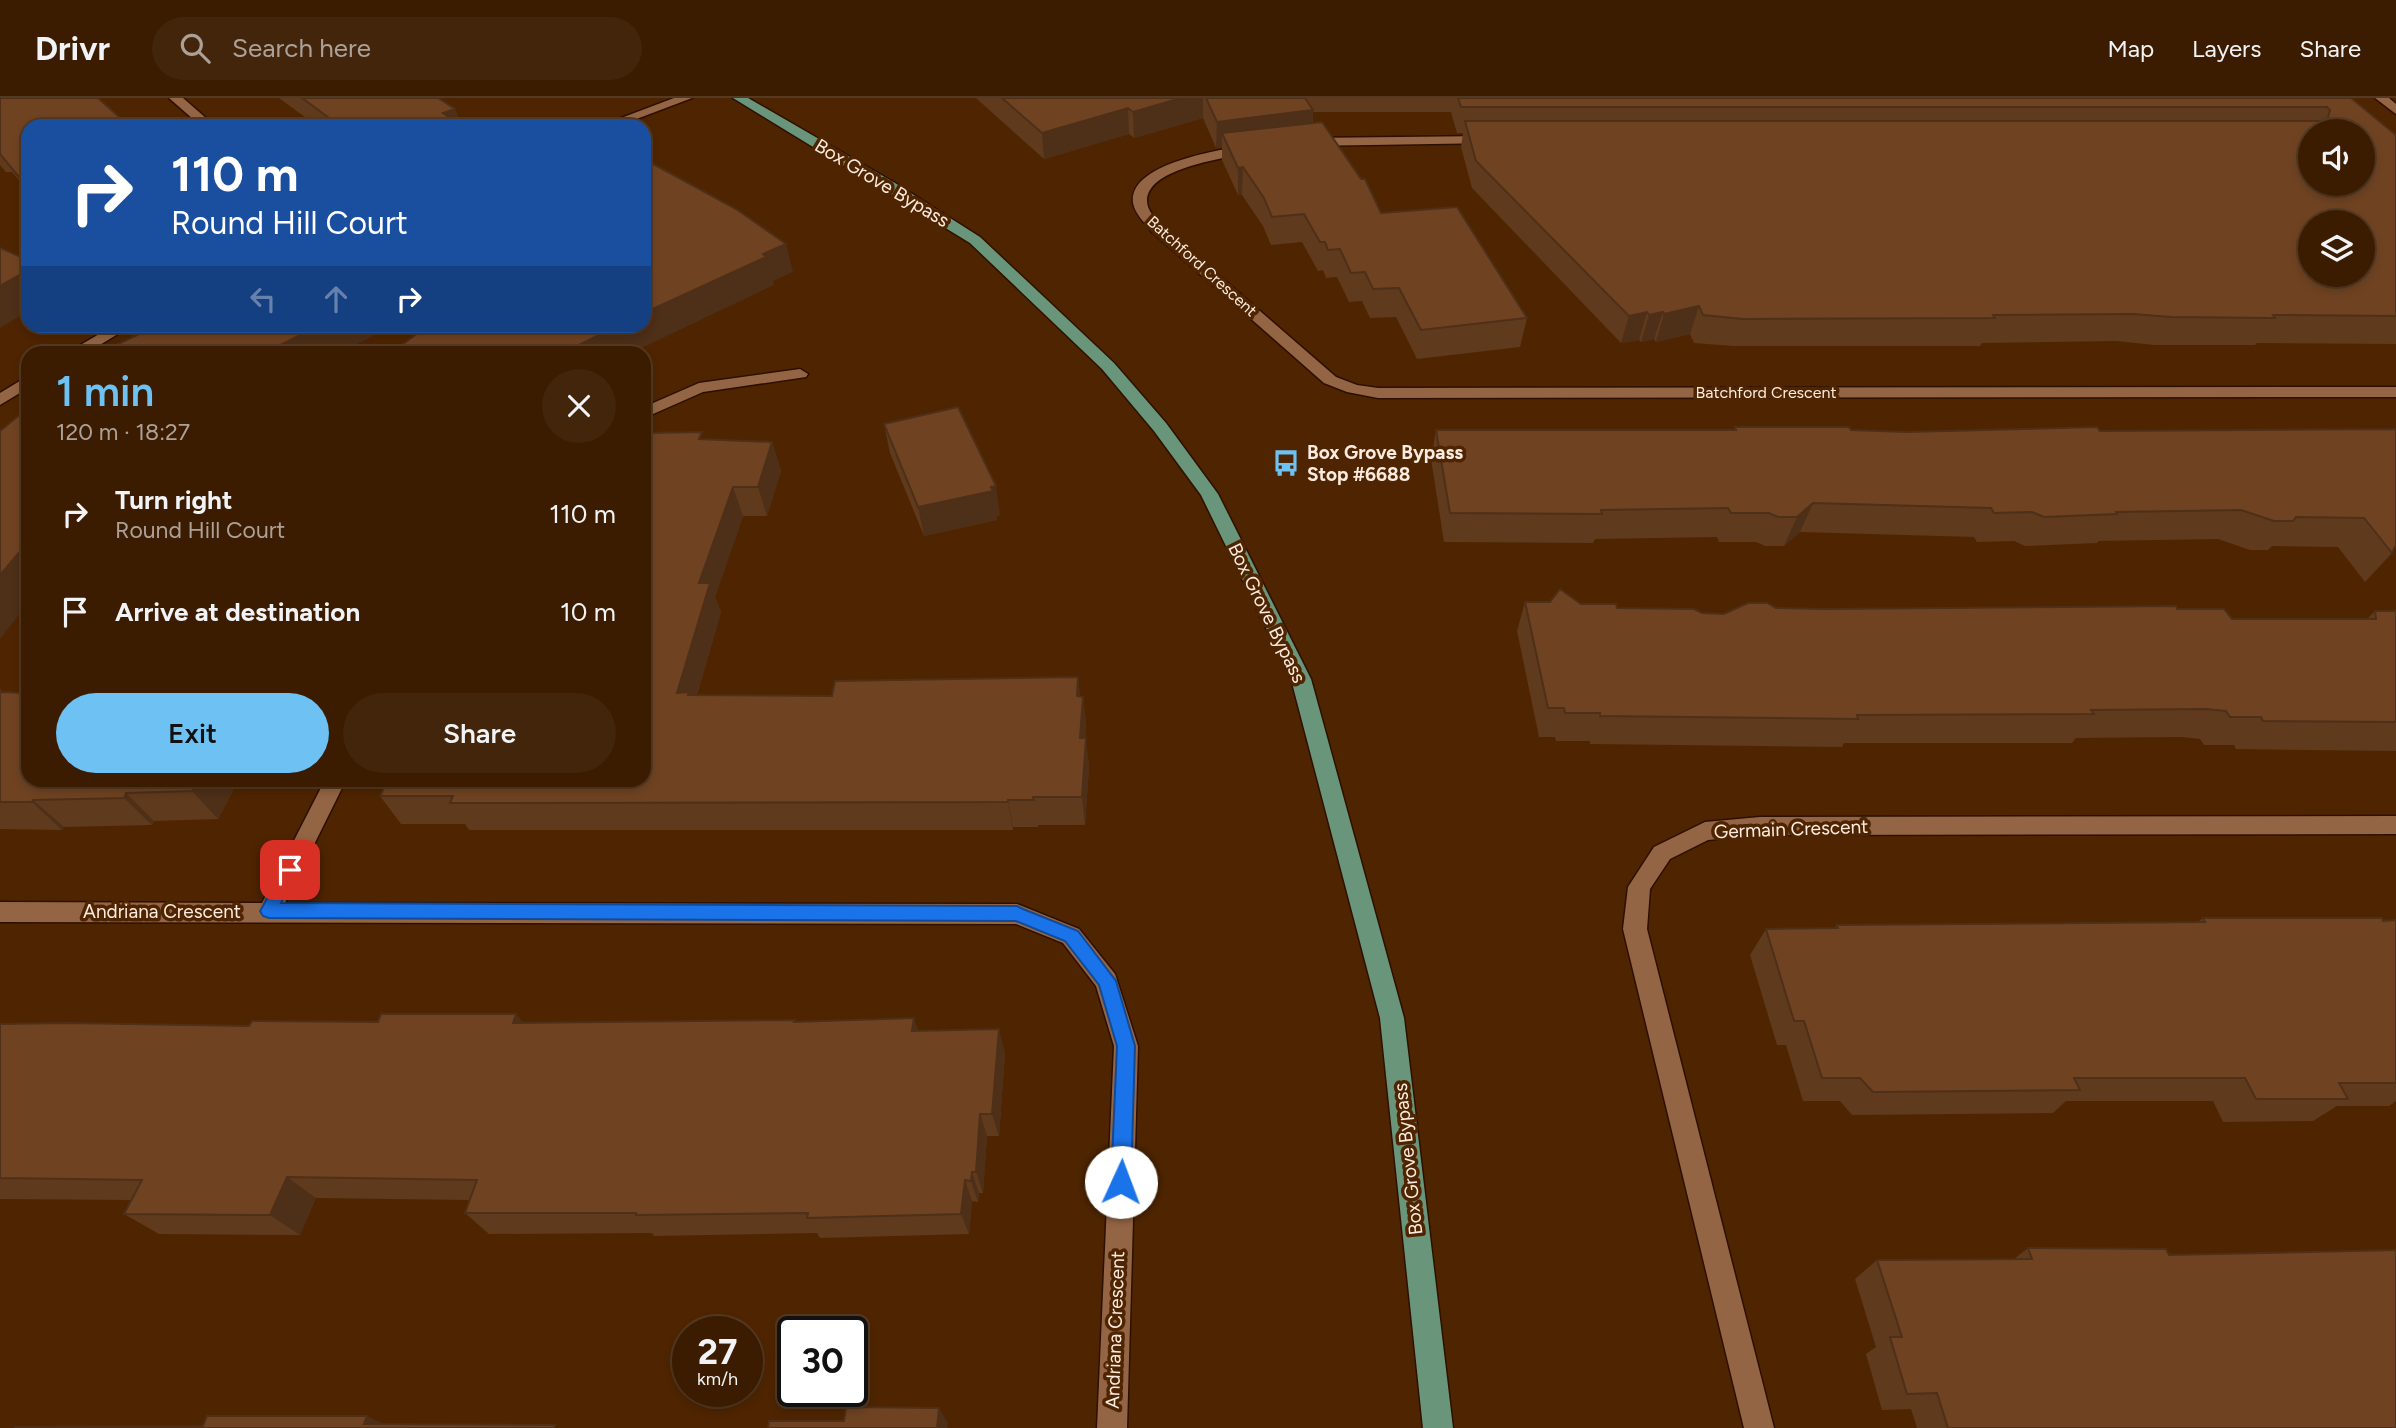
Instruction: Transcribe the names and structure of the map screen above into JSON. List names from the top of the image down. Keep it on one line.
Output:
{"streets":{"main road":["Box Grove Bypass"],"street":["Batchford Crescent","Germain Crescent","Andriana Crescent"]},"places":{"bus stop":["Box Grove Bypass Stop #6688"]},"page":{"header":"Drivr","search":"Search here","nav":["Map","Layers","Share"],"turn":["110 m","Round Hill Court"],"heading":["1 min","120 m · 18:27"],"list":[{"name":"Turn right","note":"Round Hill Court","value":"110 m"},{"name":"Arrive at destination","value":"10 m"}],"buttons":["Exit","Share"],"speed":"27 km/h","limit":"30"}}
